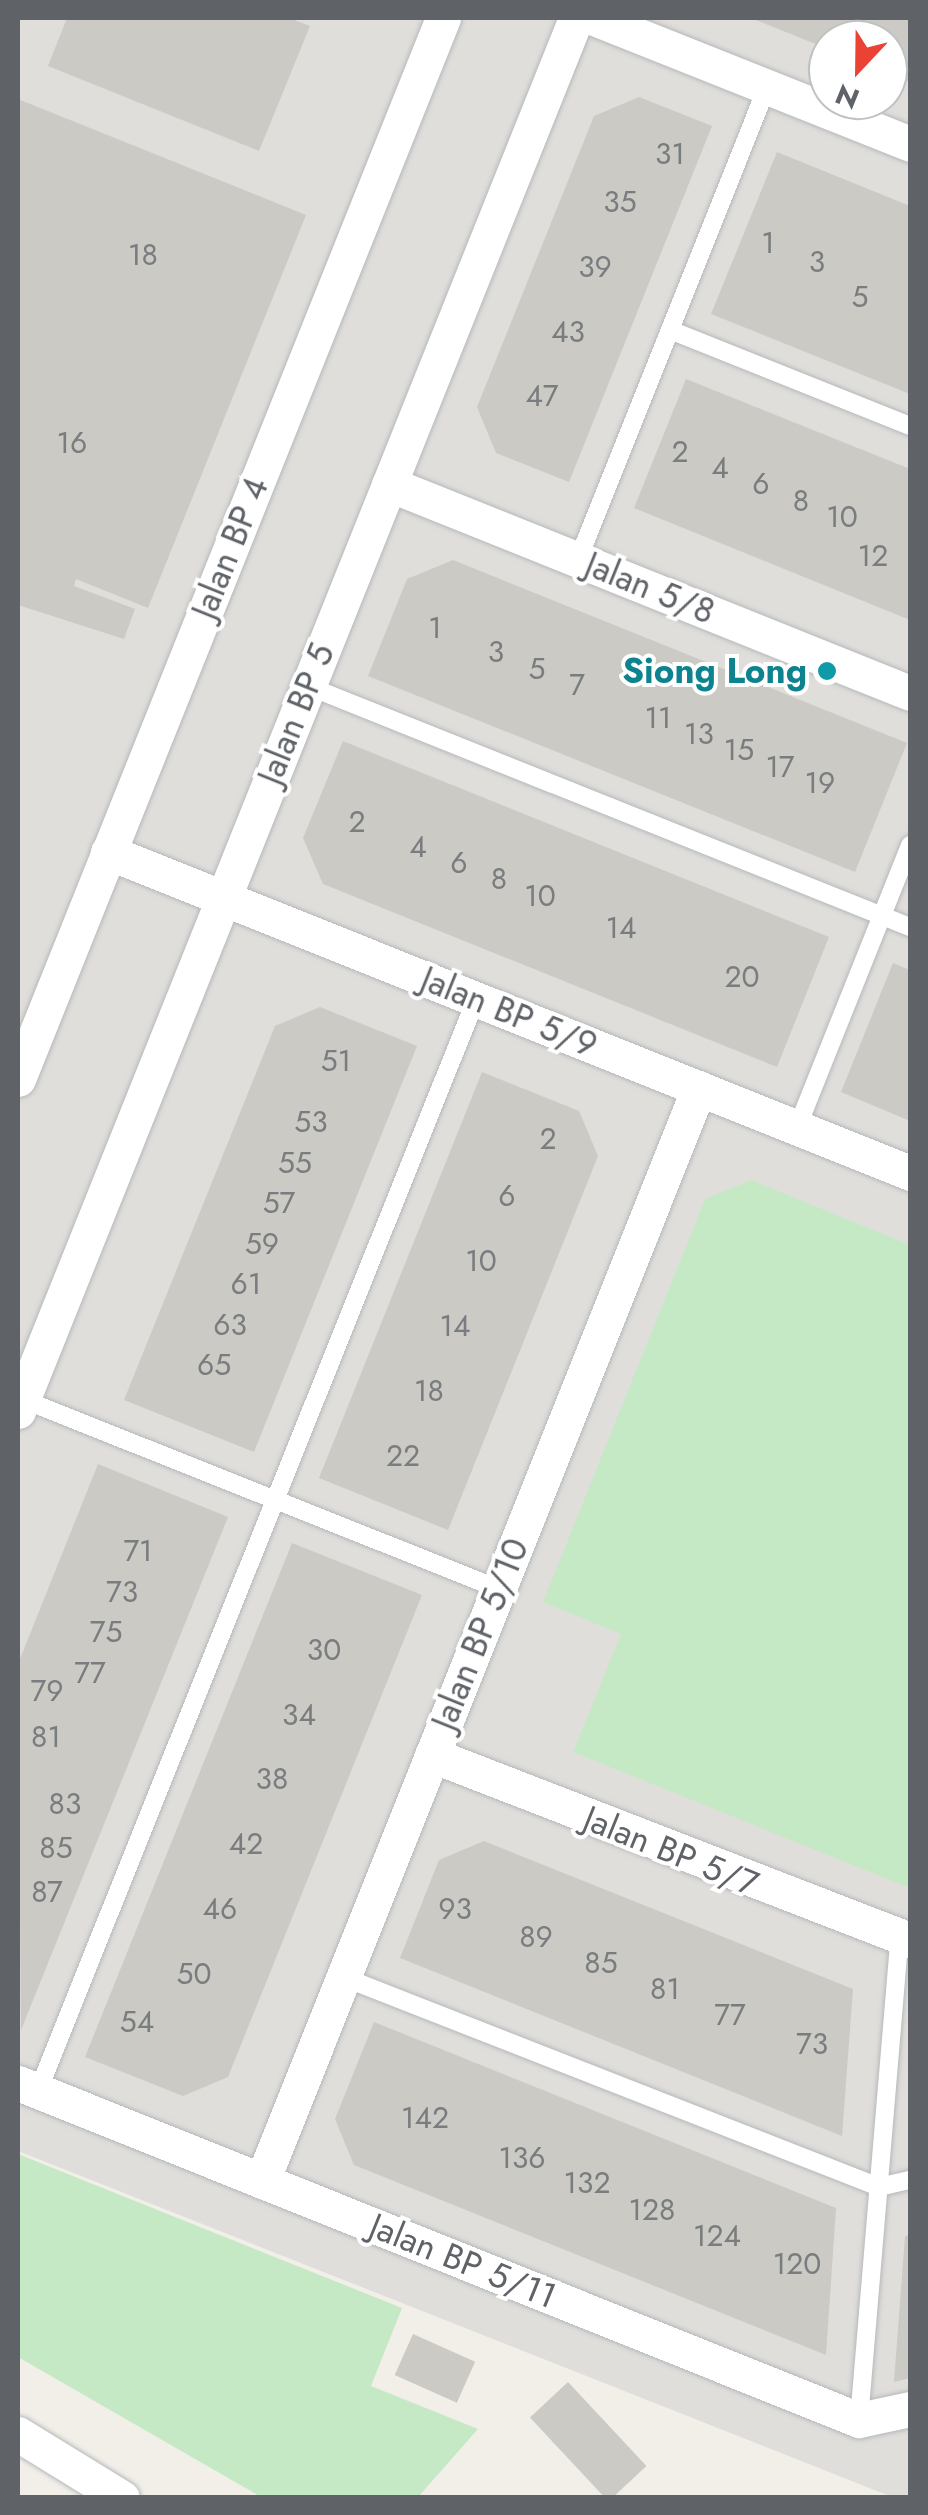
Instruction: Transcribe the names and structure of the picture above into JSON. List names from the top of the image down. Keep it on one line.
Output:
{"streets":{"street":["Jalan BP 4","Jalan 5/8","Jalan BP 5","Jalan BP 5/9","Jalan BP 5/10","Jalan BP 5/7","Jalan BP 5/11"]},"crossings":[["Jalan BP 4","Jalan BP 5/9"],["Jalan 5/8","Jalan BP 5"],["Jalan BP 5","Jalan BP 5/9"],["Jalan BP 5/9","Jalan BP 5/10"],["Jalan BP 5/10","Jalan BP 5/7"],["Jalan BP 5/10","Jalan BP 5/11"]],"places":["Siong Long"],"house_numbers":["31","35","1","18","3","39","5","43","47","16","2","4","6","8","10","12","1","3","5","7","11","13","15","17","19","2","4","6","8","10","14","20","51","53","2","55","6","57","59","10","61","63","14","65","18","22","71","73","75","30","77","79","34","81","38","83","42","85","87","46","93","89","85","50","81","77","54","73","142","136","132","128","124","120"],"north":"bottom"}
